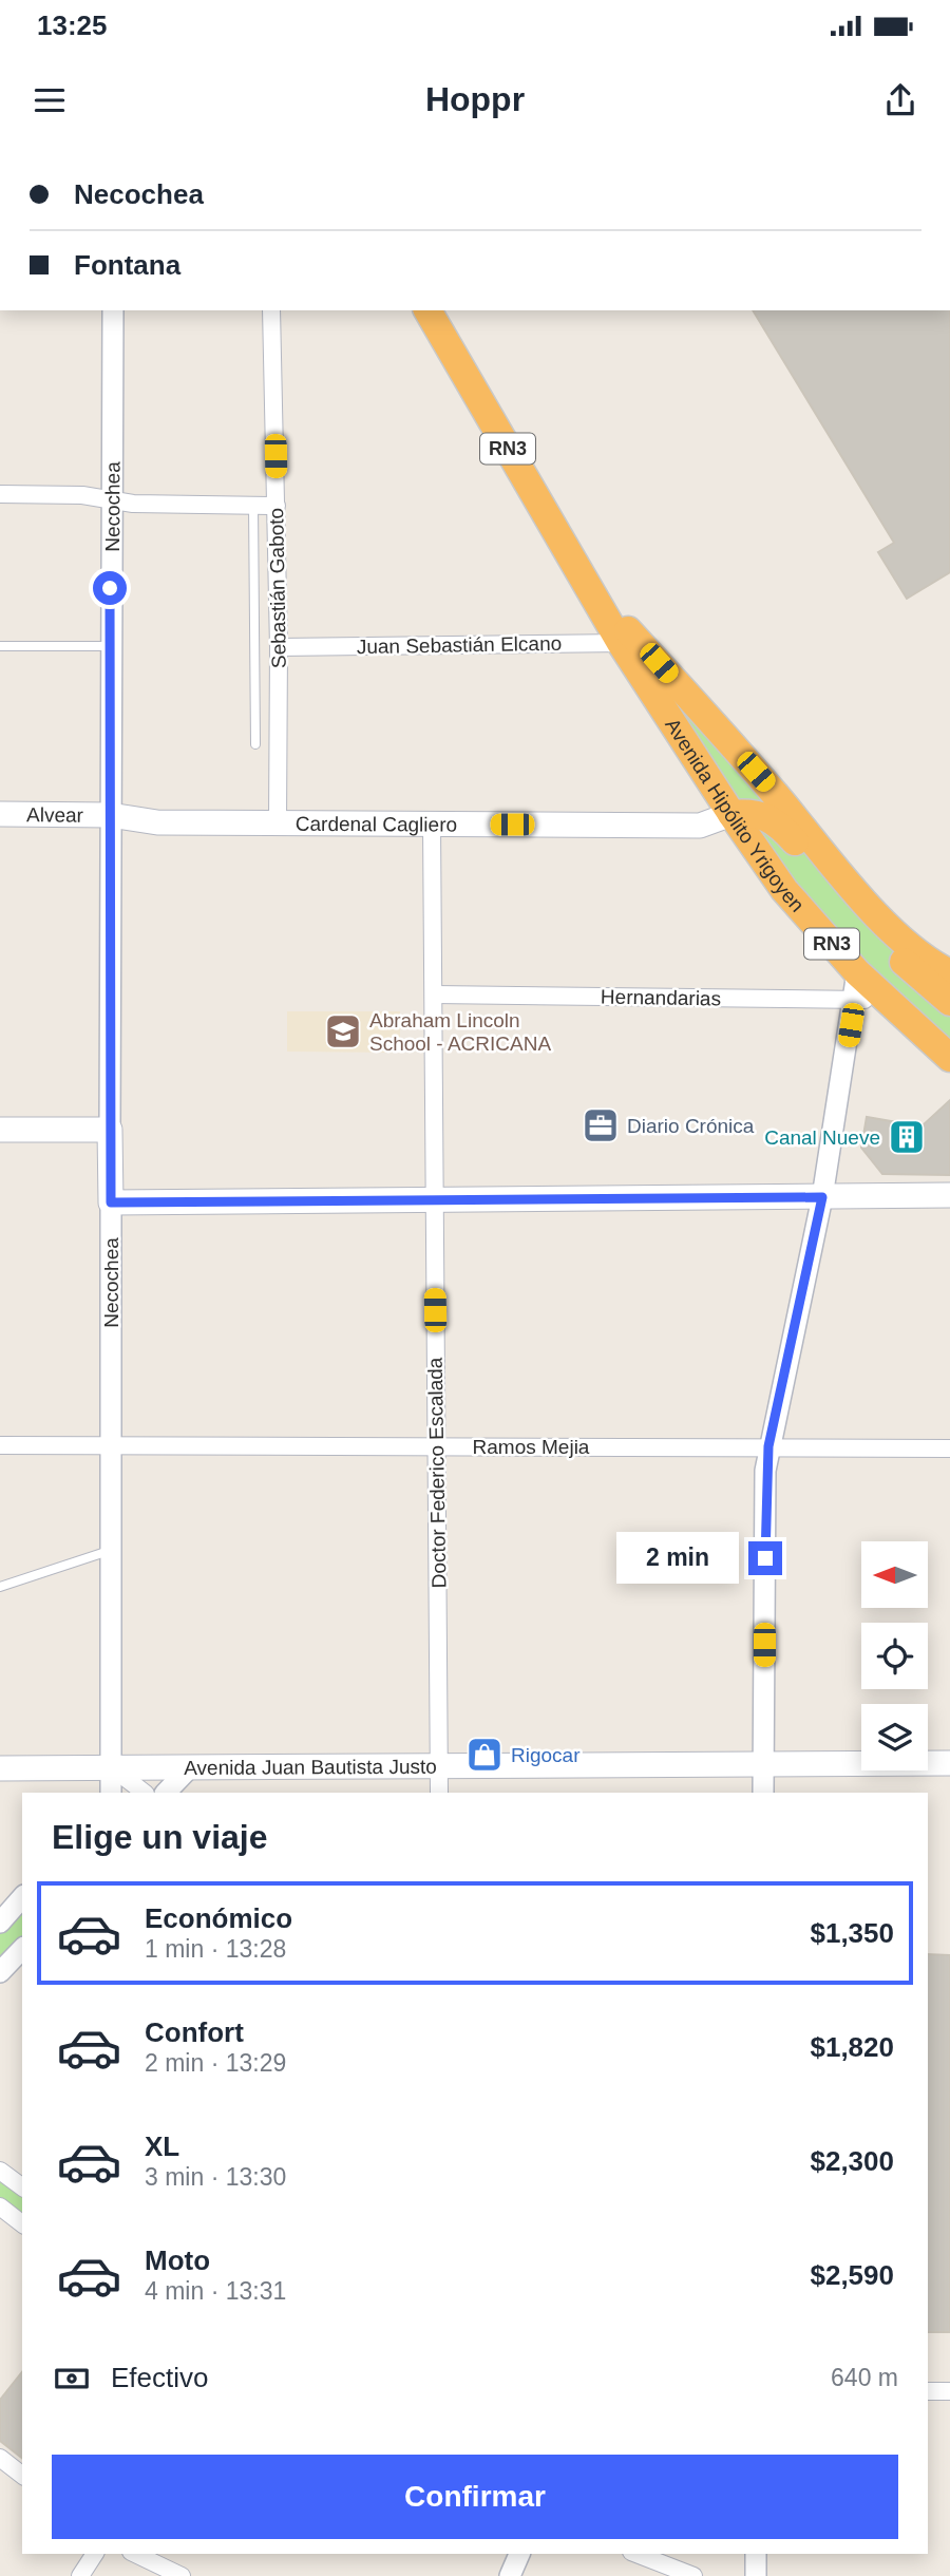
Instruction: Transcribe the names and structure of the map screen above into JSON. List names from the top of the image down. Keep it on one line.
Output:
{"streets":{"highway":["RN3","Avenida Hipólito Yrigoyen"],"main road":["Necochea","Alvear","Cardenal Cagliero","Avenida Juan Bautista Justo"],"street":["Sebastián Gaboto","Juan Sebastián Elcano","Hernandarias","Ramos Mejia","Doctor Federico Escalada"]},"crossings":[["RN3","Juan Sebastián Elcano"],["RN3","Avenida Hipólito Yrigoyen"],["Necochea","Alvear"],["Necochea","Cardenal Cagliero"],["Necochea","Ramos Mejia"],["Necochea","Avenida Juan Bautista Justo"],["Sebastián Gaboto","Juan Sebastián Elcano"],["Sebastián Gaboto","Cardenal Cagliero"],["Juan Sebastián Elcano","Avenida Hipólito Yrigoyen"],["Avenida Hipólito Yrigoyen","Cardenal Cagliero"],["Avenida Hipólito Yrigoyen","Hernandarias"],["Alvear","Cardenal Cagliero"],["Cardenal Cagliero","Doctor Federico Escalada"],["Hernandarias","Doctor Federico Escalada"],["Ramos Mejia","Doctor Federico Escalada"],["Doctor Federico Escalada","Avenida Juan Bautista Justo"]],"places":{"school or university":["Abraham Lincoln School - ACRICANA"],"office":["Diario Crónica"],"building":["Canal Nueve"],"shop":["Rigocar"]},"north":"left","page":{"status":"13:25","header":"Hoppr","banner":["Necochea","Fontana"],"bubble":"2 min","heading":"Elige un viaje","list":[{"name":"Económico","note":"1 min · 13:28","value":"$1,350"},{"name":"Confort","note":"2 min · 13:29","value":"$1,820"},{"name":"XL","note":"3 min · 13:30","value":"$2,300"},{"name":"Moto","note":"4 min · 13:31","value":"$2,590"}],"pay":["Efectivo","640 m"],"buttons":"Confirmar"}}
